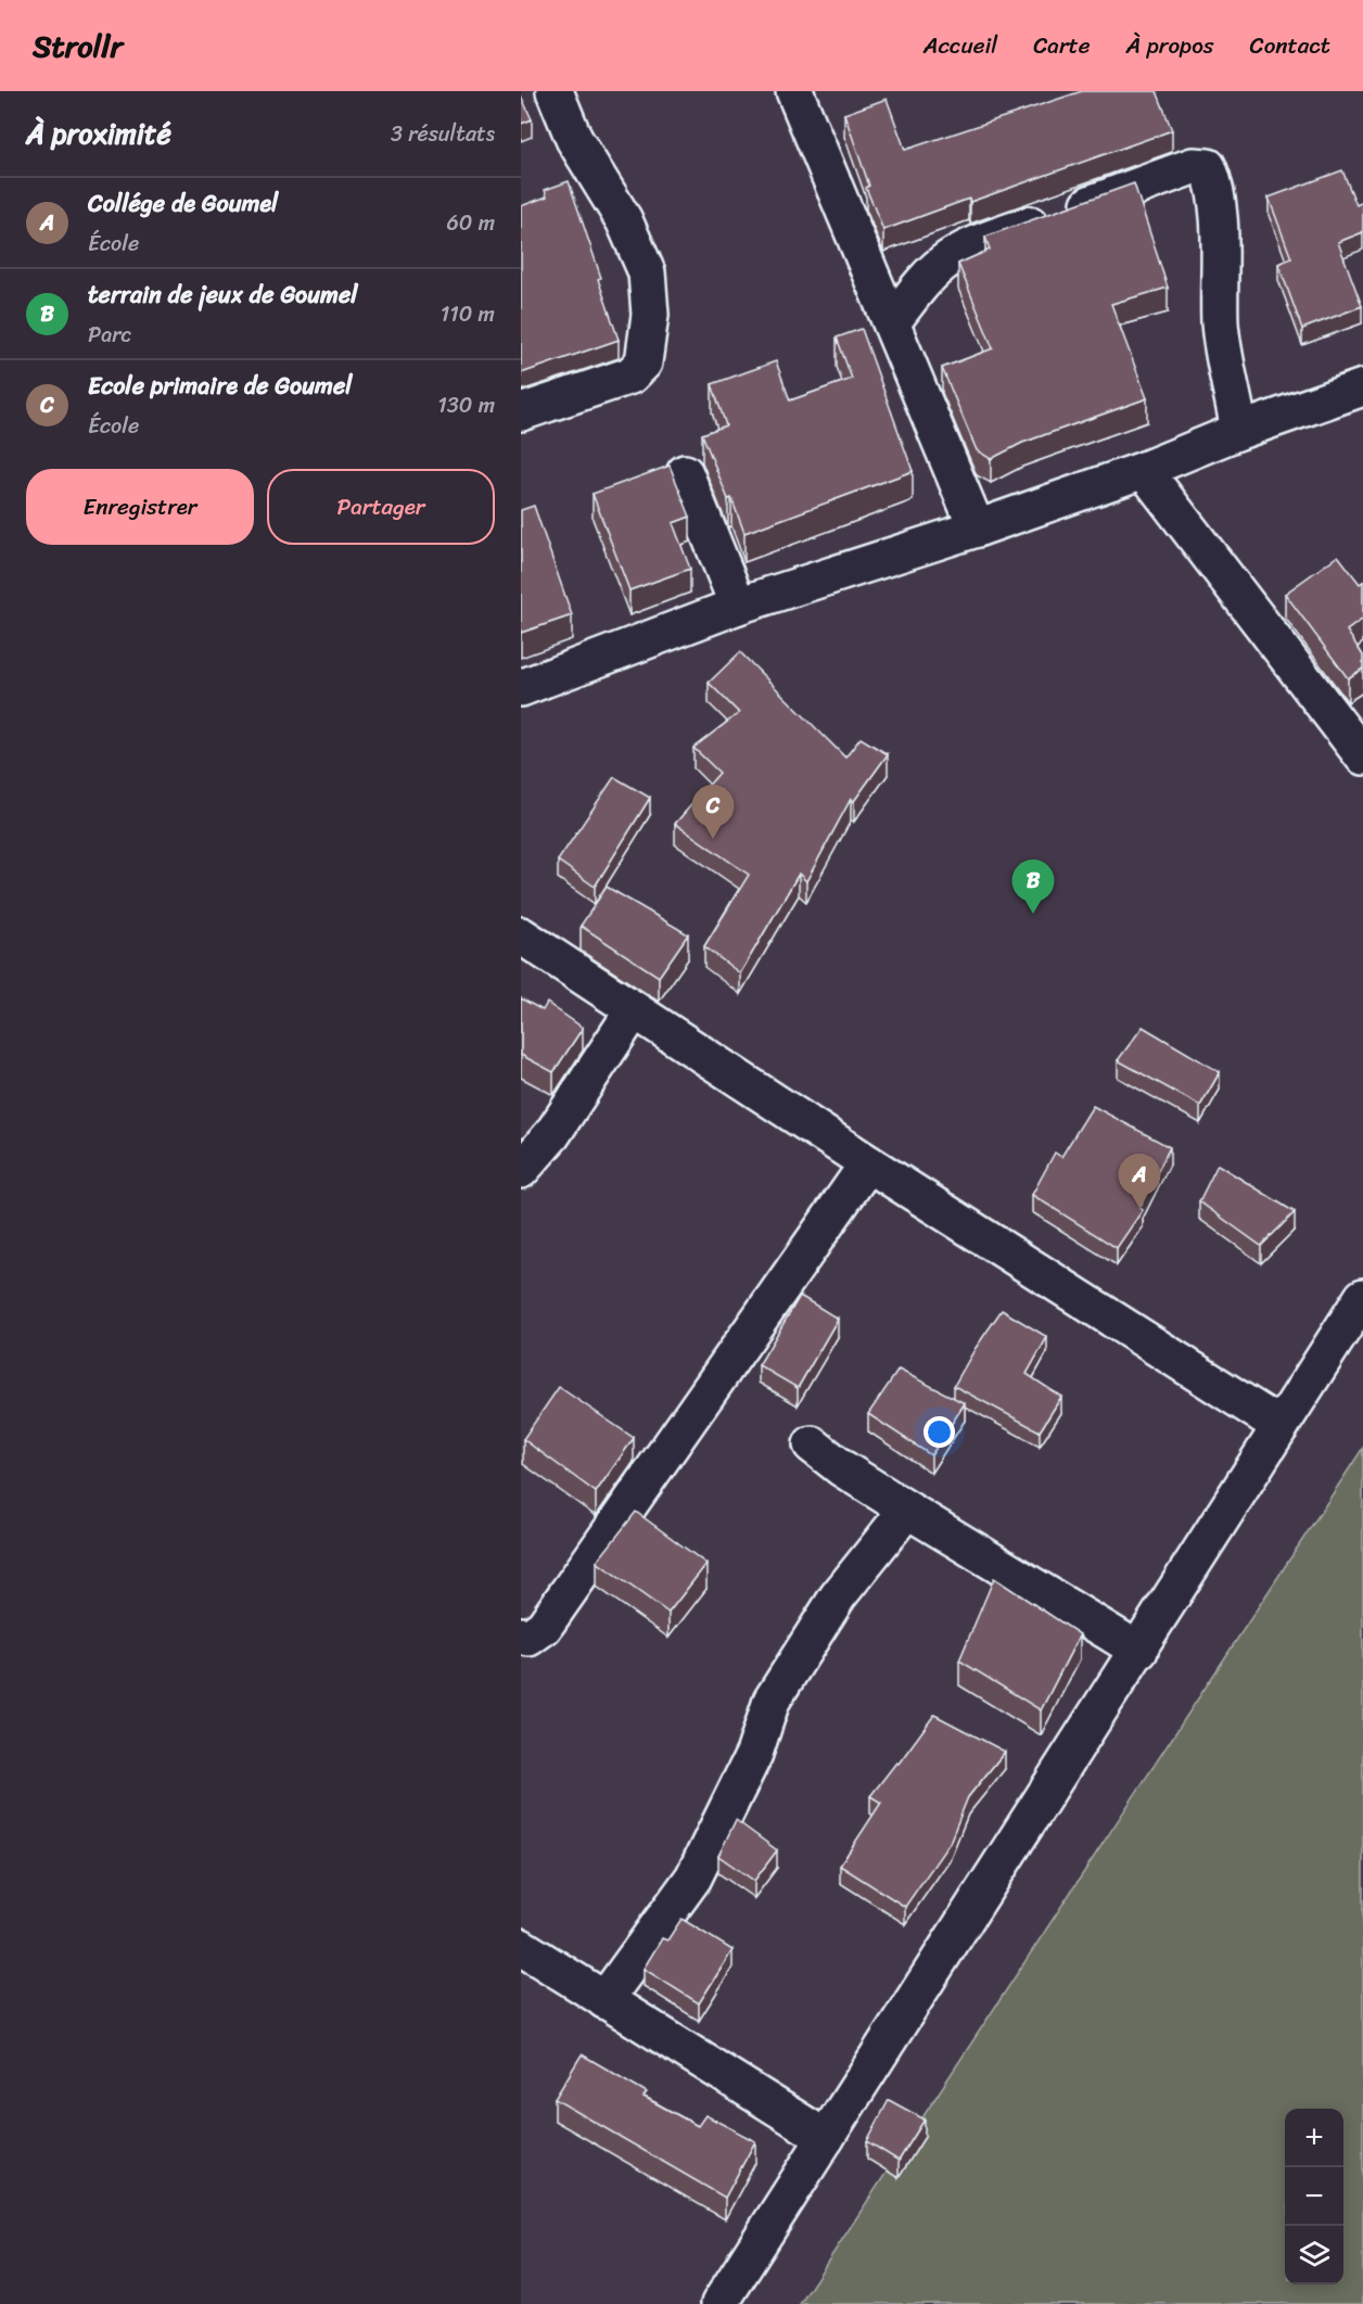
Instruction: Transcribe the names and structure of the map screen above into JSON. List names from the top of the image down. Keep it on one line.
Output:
{"page":{"header":"Strollr","nav":["Accueil","Carte","À propos","Contact"],"heading":["À proximité","3 résultats"],"list":[{"mark":"A","name":"Collége de Goumel","note":"École","value":"60 m"},{"mark":"B","name":"terrain de jeux de Goumel","note":"Parc","value":"110 m"},{"mark":"C","name":"Ecole primaire de Goumel","note":"École","value":"130 m"}],"buttons":["Enregistrer","Partager"],"pins":["C","B","A"],"map_buttons":["+","−"]}}
